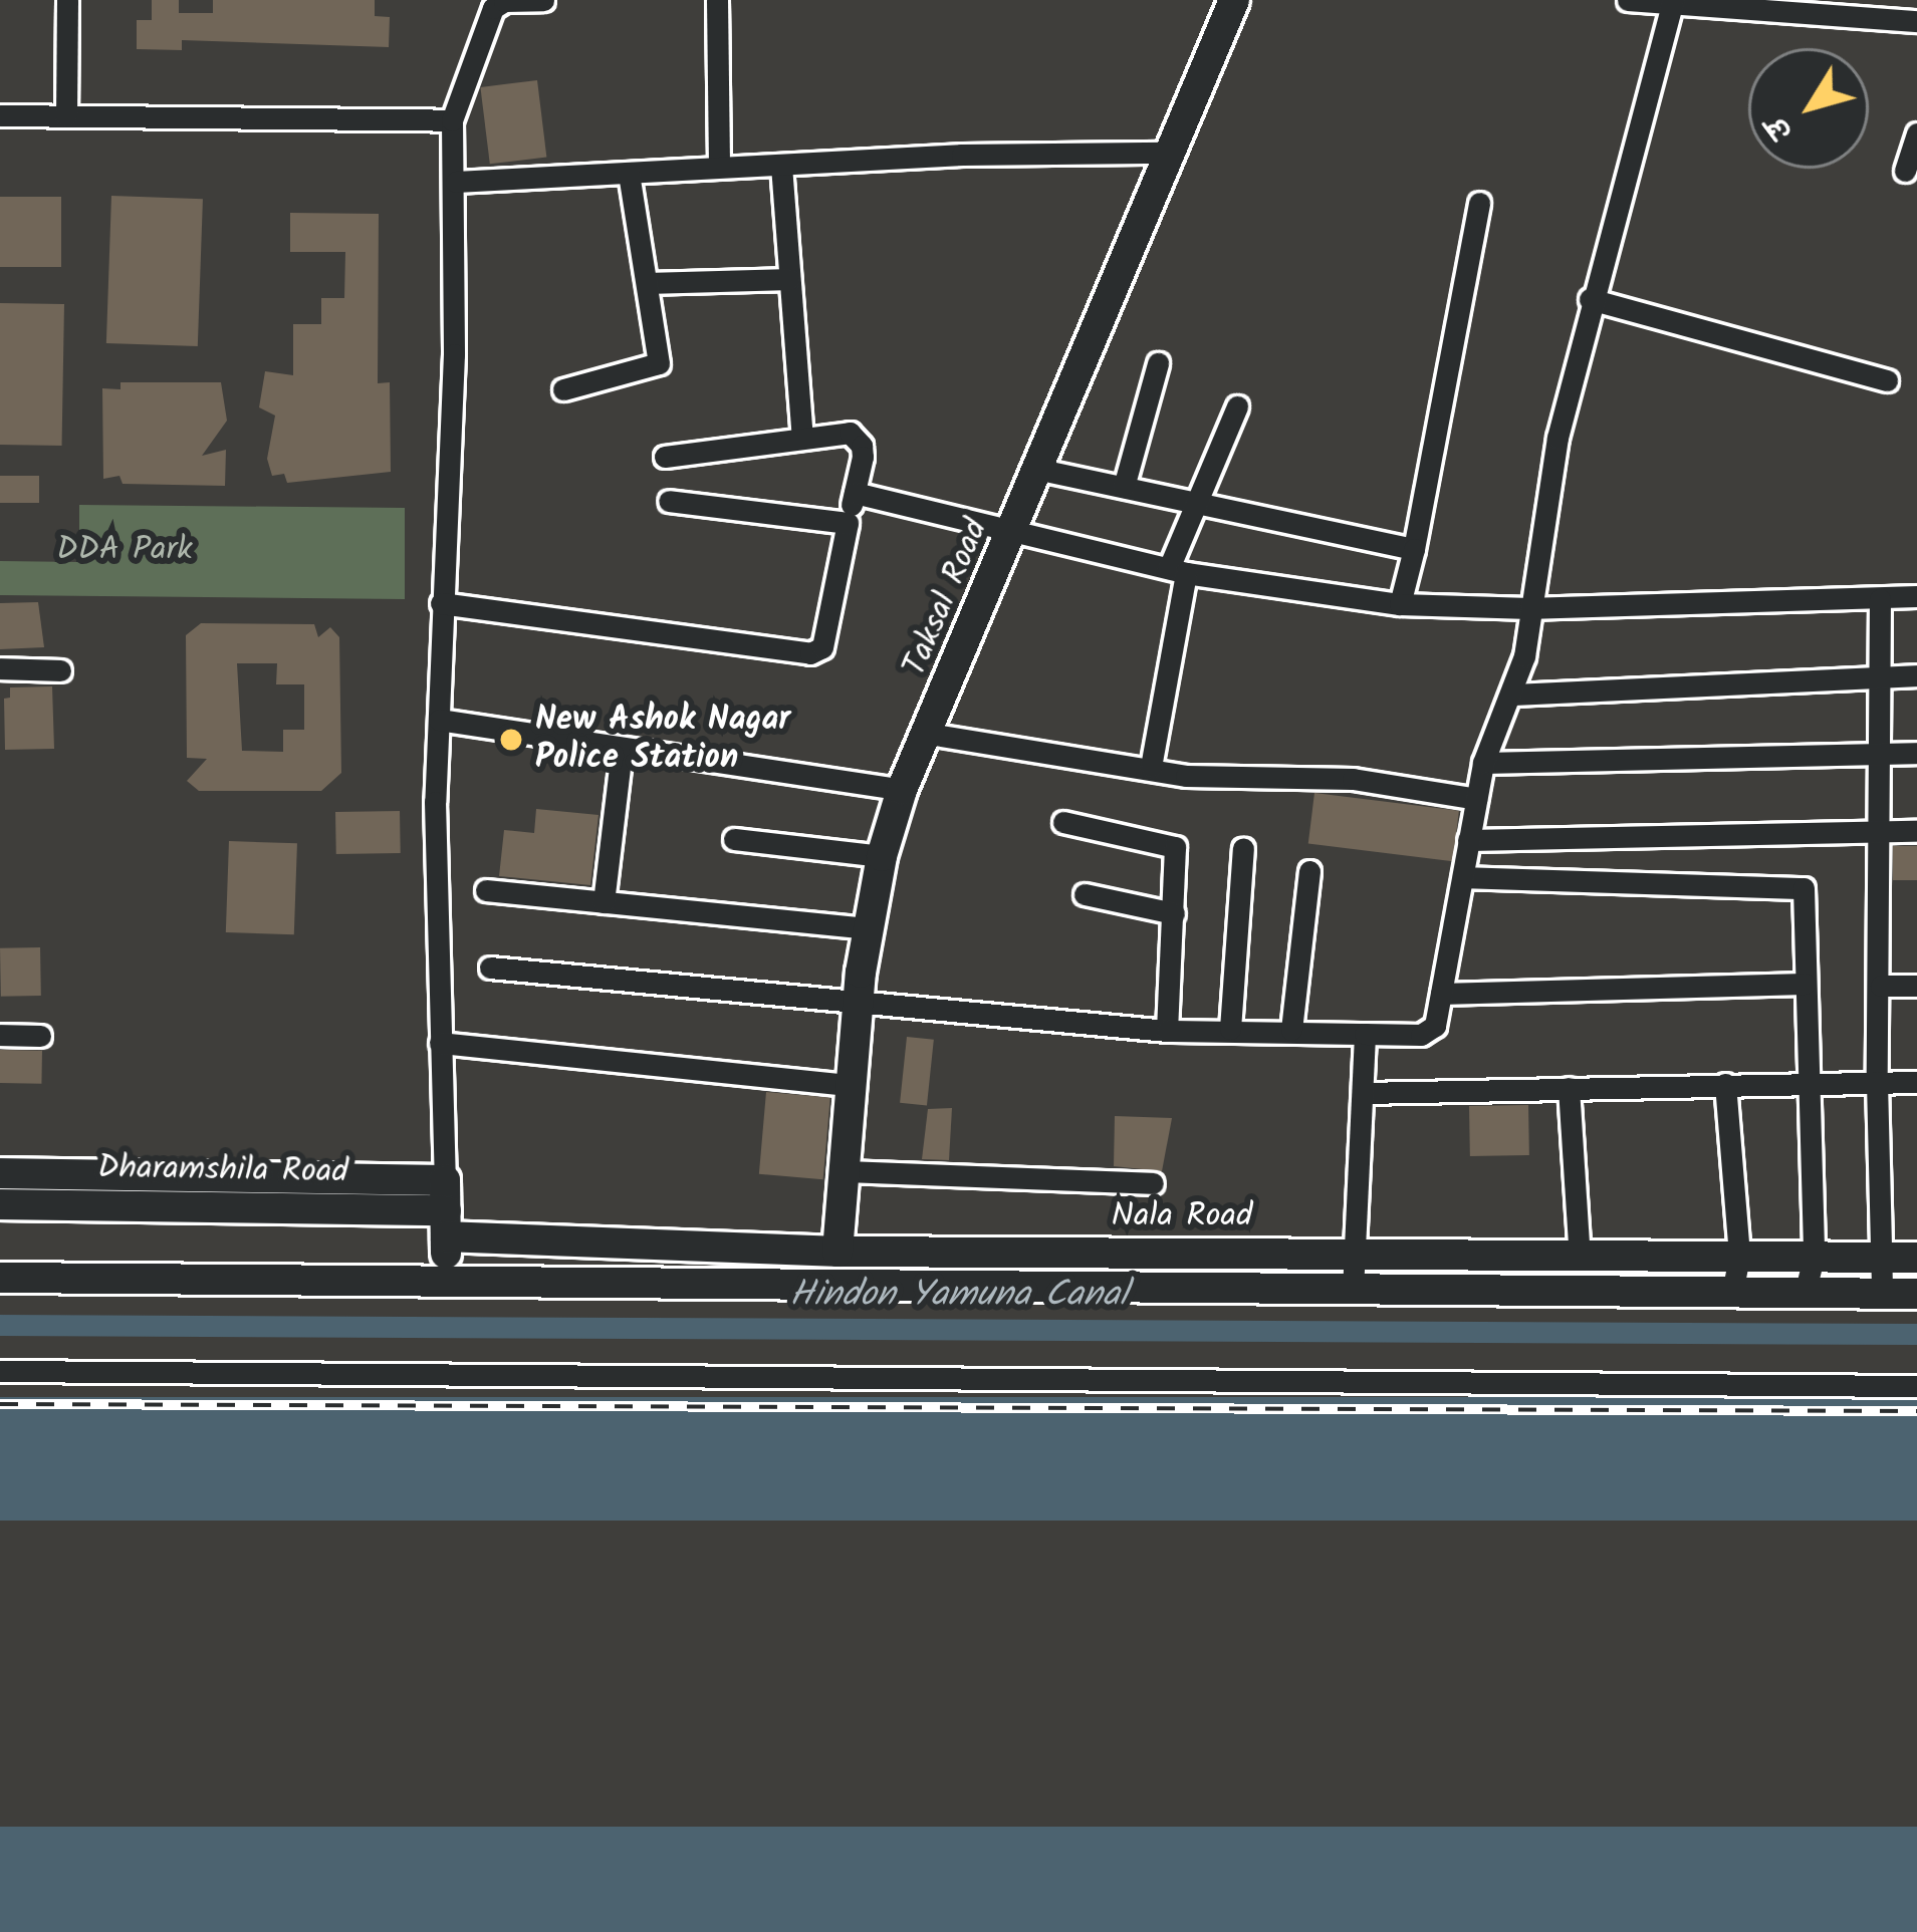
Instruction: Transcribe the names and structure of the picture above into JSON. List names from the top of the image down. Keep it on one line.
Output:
{"streets":{"street":["Taksal Road","Dharamshila Road","Nala Road"]},"crossings":[["Taksal Road","Nala Road"],["Dharamshila Road","Nala Road"]],"water":["Hindon Yamuna Canal"],"parks":["DDA Park"],"places":["New Ashok Nagar Police Station"],"north":"bottom left"}
